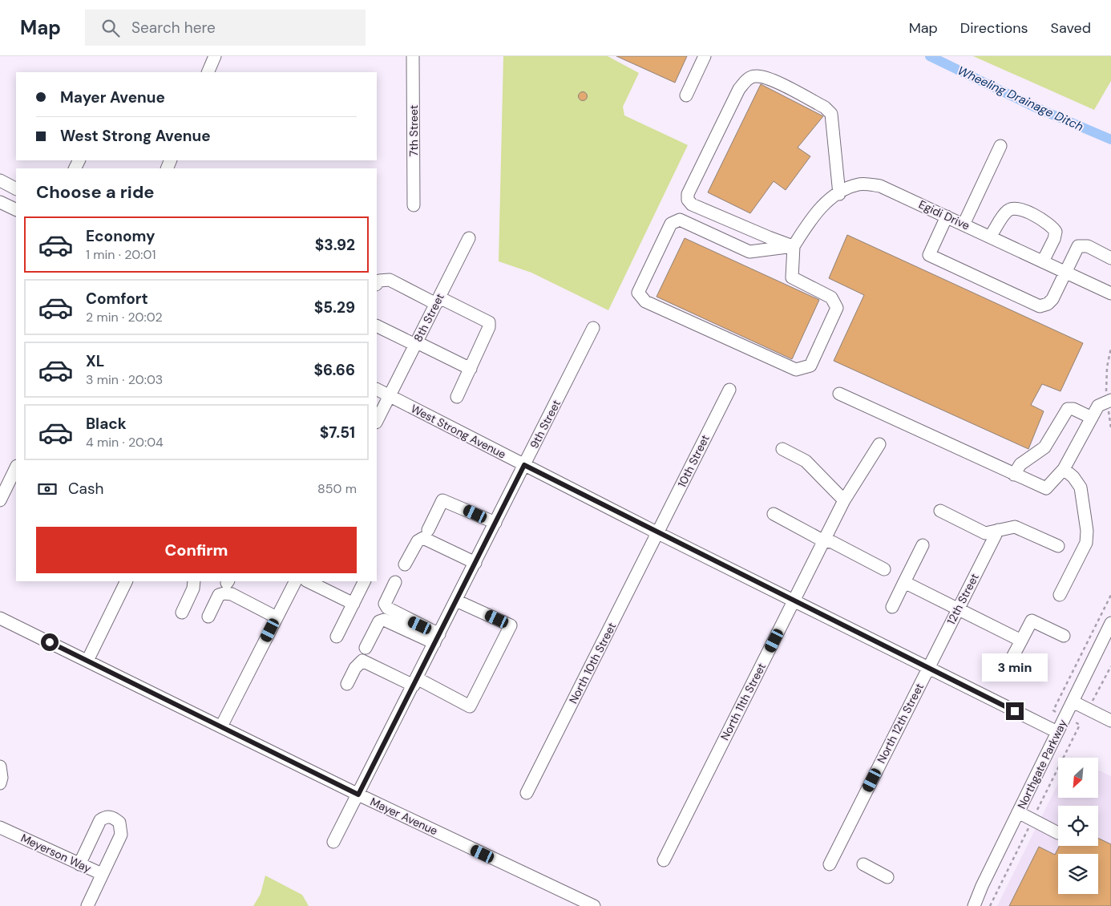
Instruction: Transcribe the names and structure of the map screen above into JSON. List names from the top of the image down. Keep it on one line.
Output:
{"streets":{"street":["7th Street","Egidi Drive","8th Street","9th Street","West Strong Avenue","10th Street","12th Street","North 10th Street","North 11th Street","North 12th Street","Northgate Parkway","Mayer Avenue","Meyerson Way"]},"crossings":[["8th Street","West Strong Avenue"],["9th Street","West Strong Avenue"],["9th Street","Mayer Avenue"],["West Strong Avenue","10th Street"],["West Strong Avenue","12th Street"],["West Strong Avenue","North 10th Street"],["West Strong Avenue","North 11th Street"],["West Strong Avenue","North 12th Street"],["West Strong Avenue","Northgate Parkway"],["10th Street","North 10th Street"],["12th Street","North 12th Street"]],"water":["Wheeling Drainage Ditch"],"north":"bottom left","page":{"header":"Map","search":"Search here","nav":["Map","Directions","Saved"],"banner":["Mayer Avenue","West Strong Avenue"],"heading":"Choose a ride","list":[{"name":"Economy","note":"1 min · 20:01","value":"$3.92"},{"name":"Comfort","note":"2 min · 20:02","value":"$5.29"},{"name":"XL","note":"3 min · 20:03","value":"$6.66"},{"name":"Black","note":"4 min · 20:04","value":"$7.51"}],"pay":["Cash","850 m"],"buttons":"Confirm","bubble":"3 min"}}
